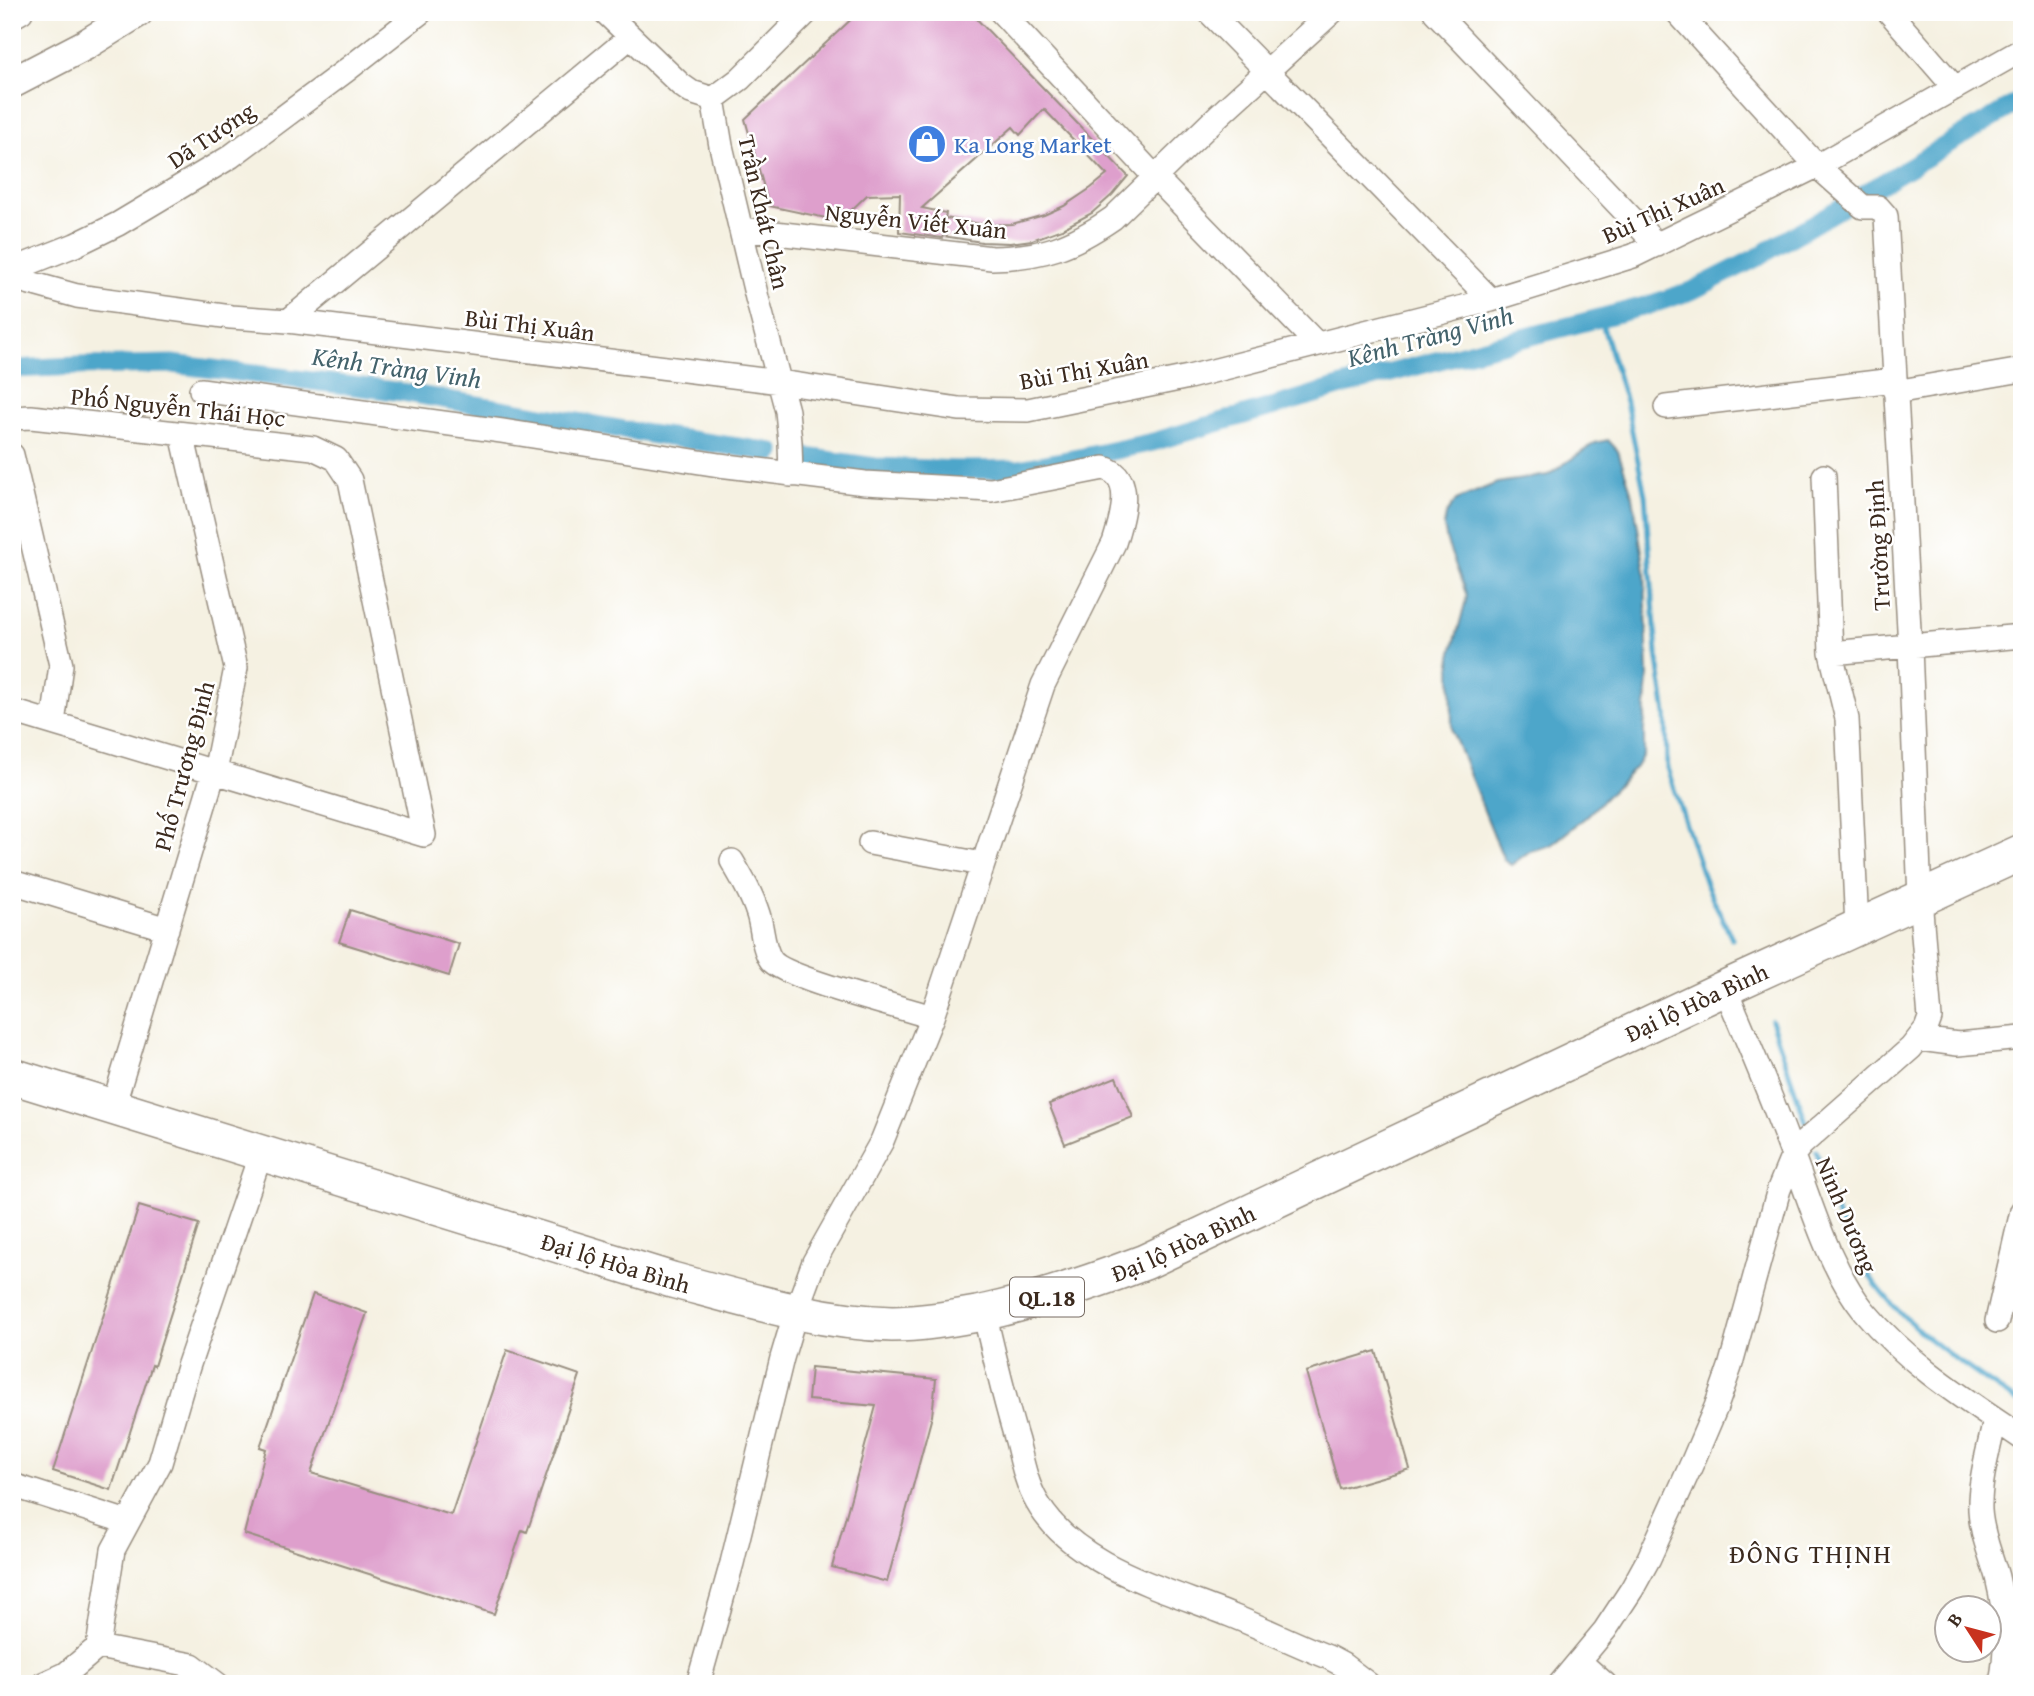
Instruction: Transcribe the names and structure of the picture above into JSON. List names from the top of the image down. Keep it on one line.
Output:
{"streets":{"highway":["Đại lộ Hòa Bình","QL.18"],"street":["Dã Tượng","Bùi Thị Xuân","Trần Khát Chân","Nguyễn Viết Xuân","Phố Nguyễn Thái Học","Trường Định","Phố Trương Định","Ninh Dương"]},"crossings":[["Bùi Thị Xuân","Trần Khát Chân"],["Bùi Thị Xuân","Trường Định"],["Trần Khát Chân","Nguyễn Viết Xuân"],["Phố Nguyễn Thái Học","Phố Trương Định"],["Trường Định","Đại lộ Hòa Bình"],["Phố Trương Định","Đại lộ Hòa Bình"],["Đại lộ Hòa Bình","Ninh Dương"]],"districts":["ĐÔNG THỊNH"],"water":["Kênh Tràng Vinh"],"places":{"shop":["Ka Long Market"]},"north":"top left"}
